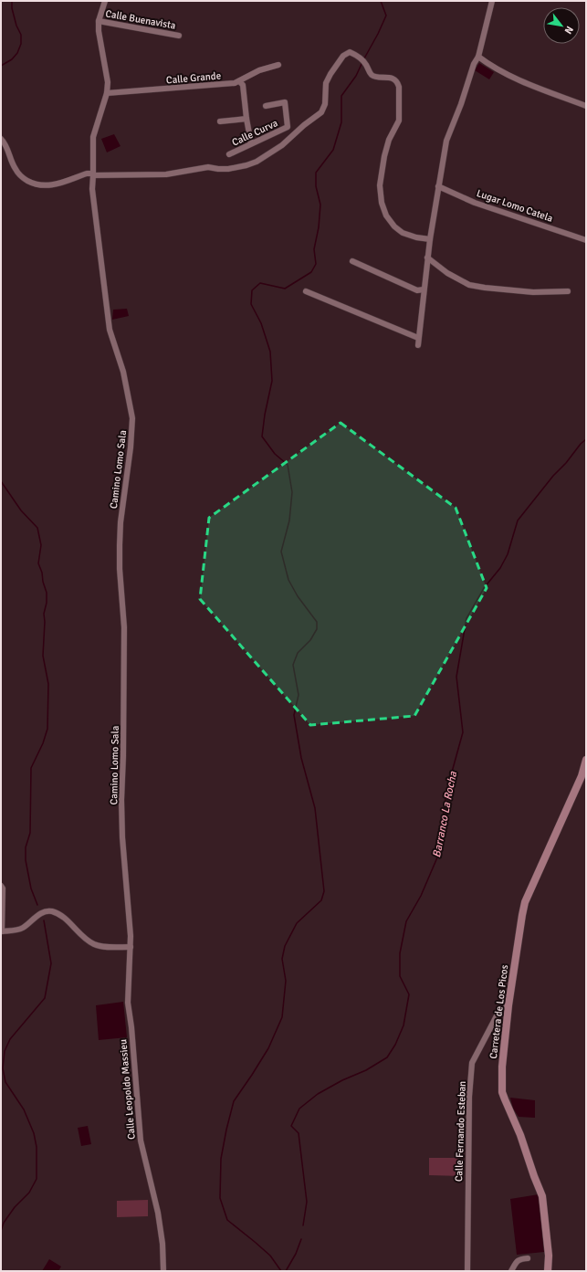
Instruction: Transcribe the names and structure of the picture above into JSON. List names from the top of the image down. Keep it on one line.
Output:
{"streets":{"main road":["Carretera de Los Picos"],"street":["Calle Buenavista","Calle Grande","Calle Curva","Lugar Lomo Catela","Camino Lomo Sala","Calle Leopoldo Massieu","Calle Fernando Esteban"]},"crossings":[["Calle Buenavista","Camino Lomo Sala"],["Calle Grande","Camino Lomo Sala"],["Camino Lomo Sala","Calle Leopoldo Massieu"],["Carretera de Los Picos","Calle Fernando Esteban"]],"water":["Barranco La Rocha"],"north":"bottom right"}
